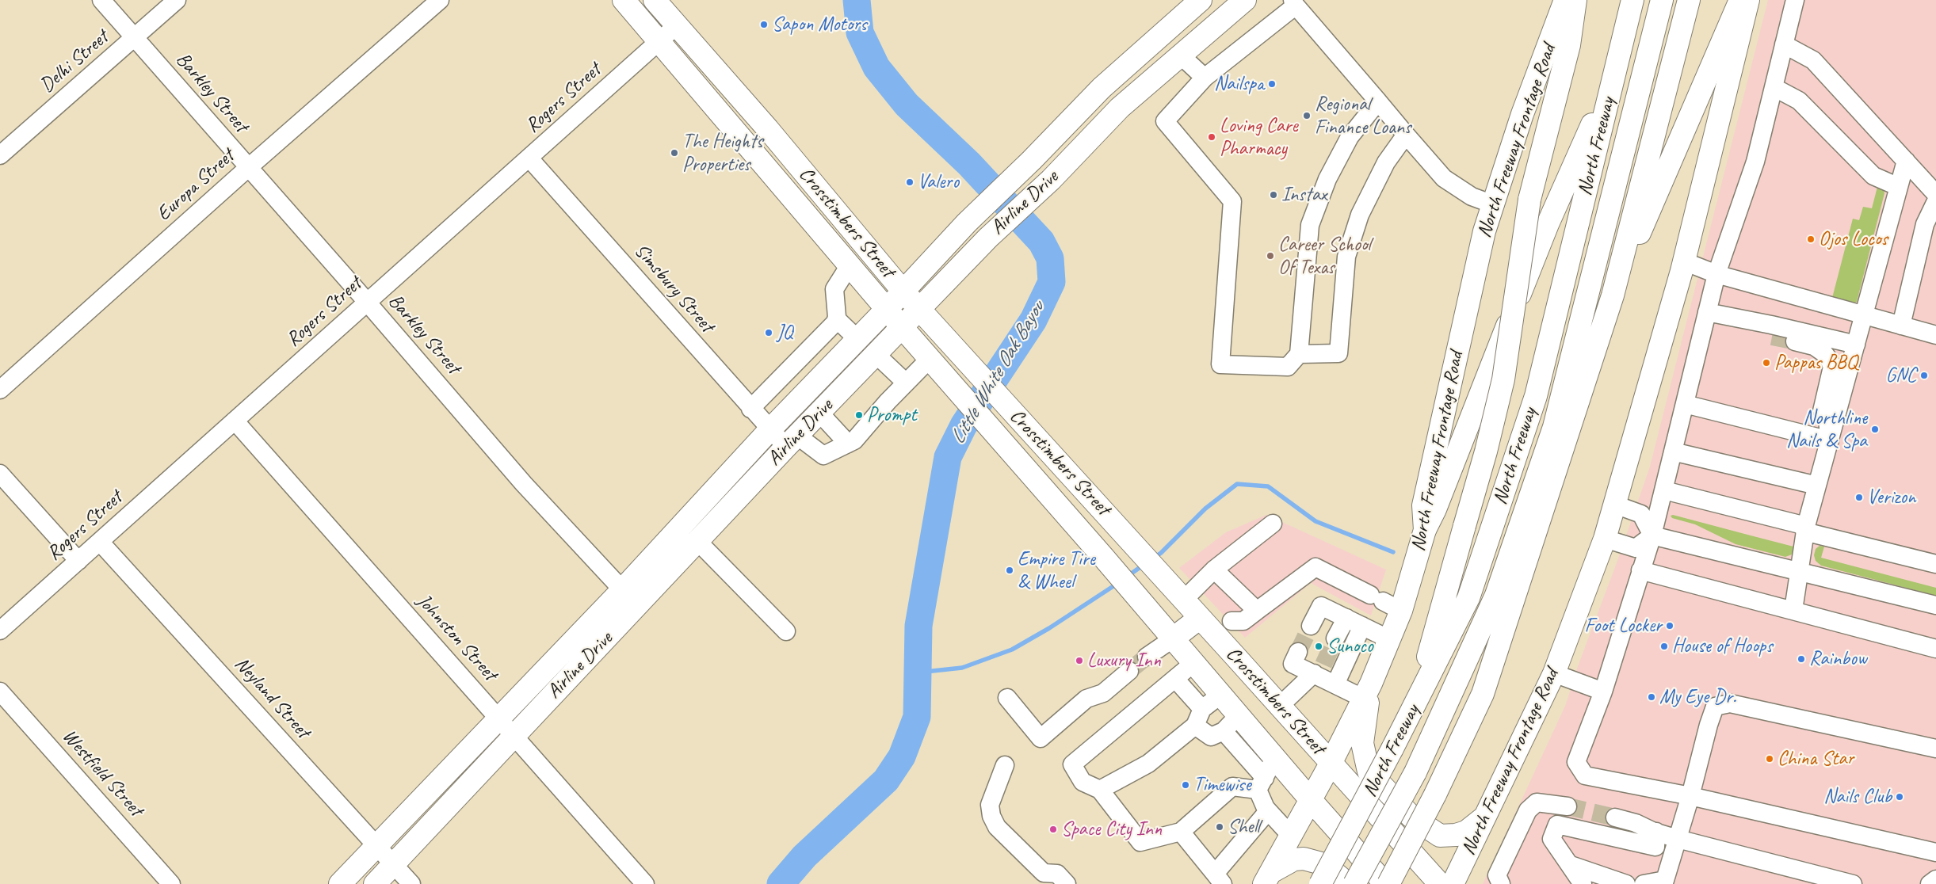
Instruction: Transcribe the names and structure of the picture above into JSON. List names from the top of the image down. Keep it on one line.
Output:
{"streets":{"main road":["North Freeway Frontage Road","North Freeway","Airline Drive","Crosstimbers Street"],"street":["Delhi Street","Barkley Street","Rogers Street","Europa Street","Simsbury Street","Johnston Street","Neyland Street","Westfield Street"]},"crossings":[["Delhi Street","Barkley Street"],["Barkley Street","Rogers Street"],["Barkley Street","Europa Street"],["Barkley Street","Airline Drive"],["Rogers Street","Crosstimbers Street"],["Rogers Street","Simsbury Street"],["Rogers Street","Johnston Street"],["Rogers Street","Neyland Street"],["North Freeway Frontage Road","Crosstimbers Street"],["Airline Drive","Crosstimbers Street"],["Airline Drive","Simsbury Street"],["Airline Drive","Johnston Street"],["Airline Drive","Neyland Street"]],"water":["Little White Oak Bayou"],"places":["Sapon Motors","Nailspa","Regional Finance Loans","Loving Care Pharmacy","The Heights Properties","Valero","Instax","Ojos Locos","Career School Of Texas","JQ","Pappas BBQ","GNC","Prompt","Northline Nails & Spa","Verizon","Empire Tire & Wheel","Foot Locker","Sunoco","House of Hoops","Rainbow","Luxury Inn","My Eye Dr.","China Star","Timewise","Nails Club","Shell","Space City Inn"]}
